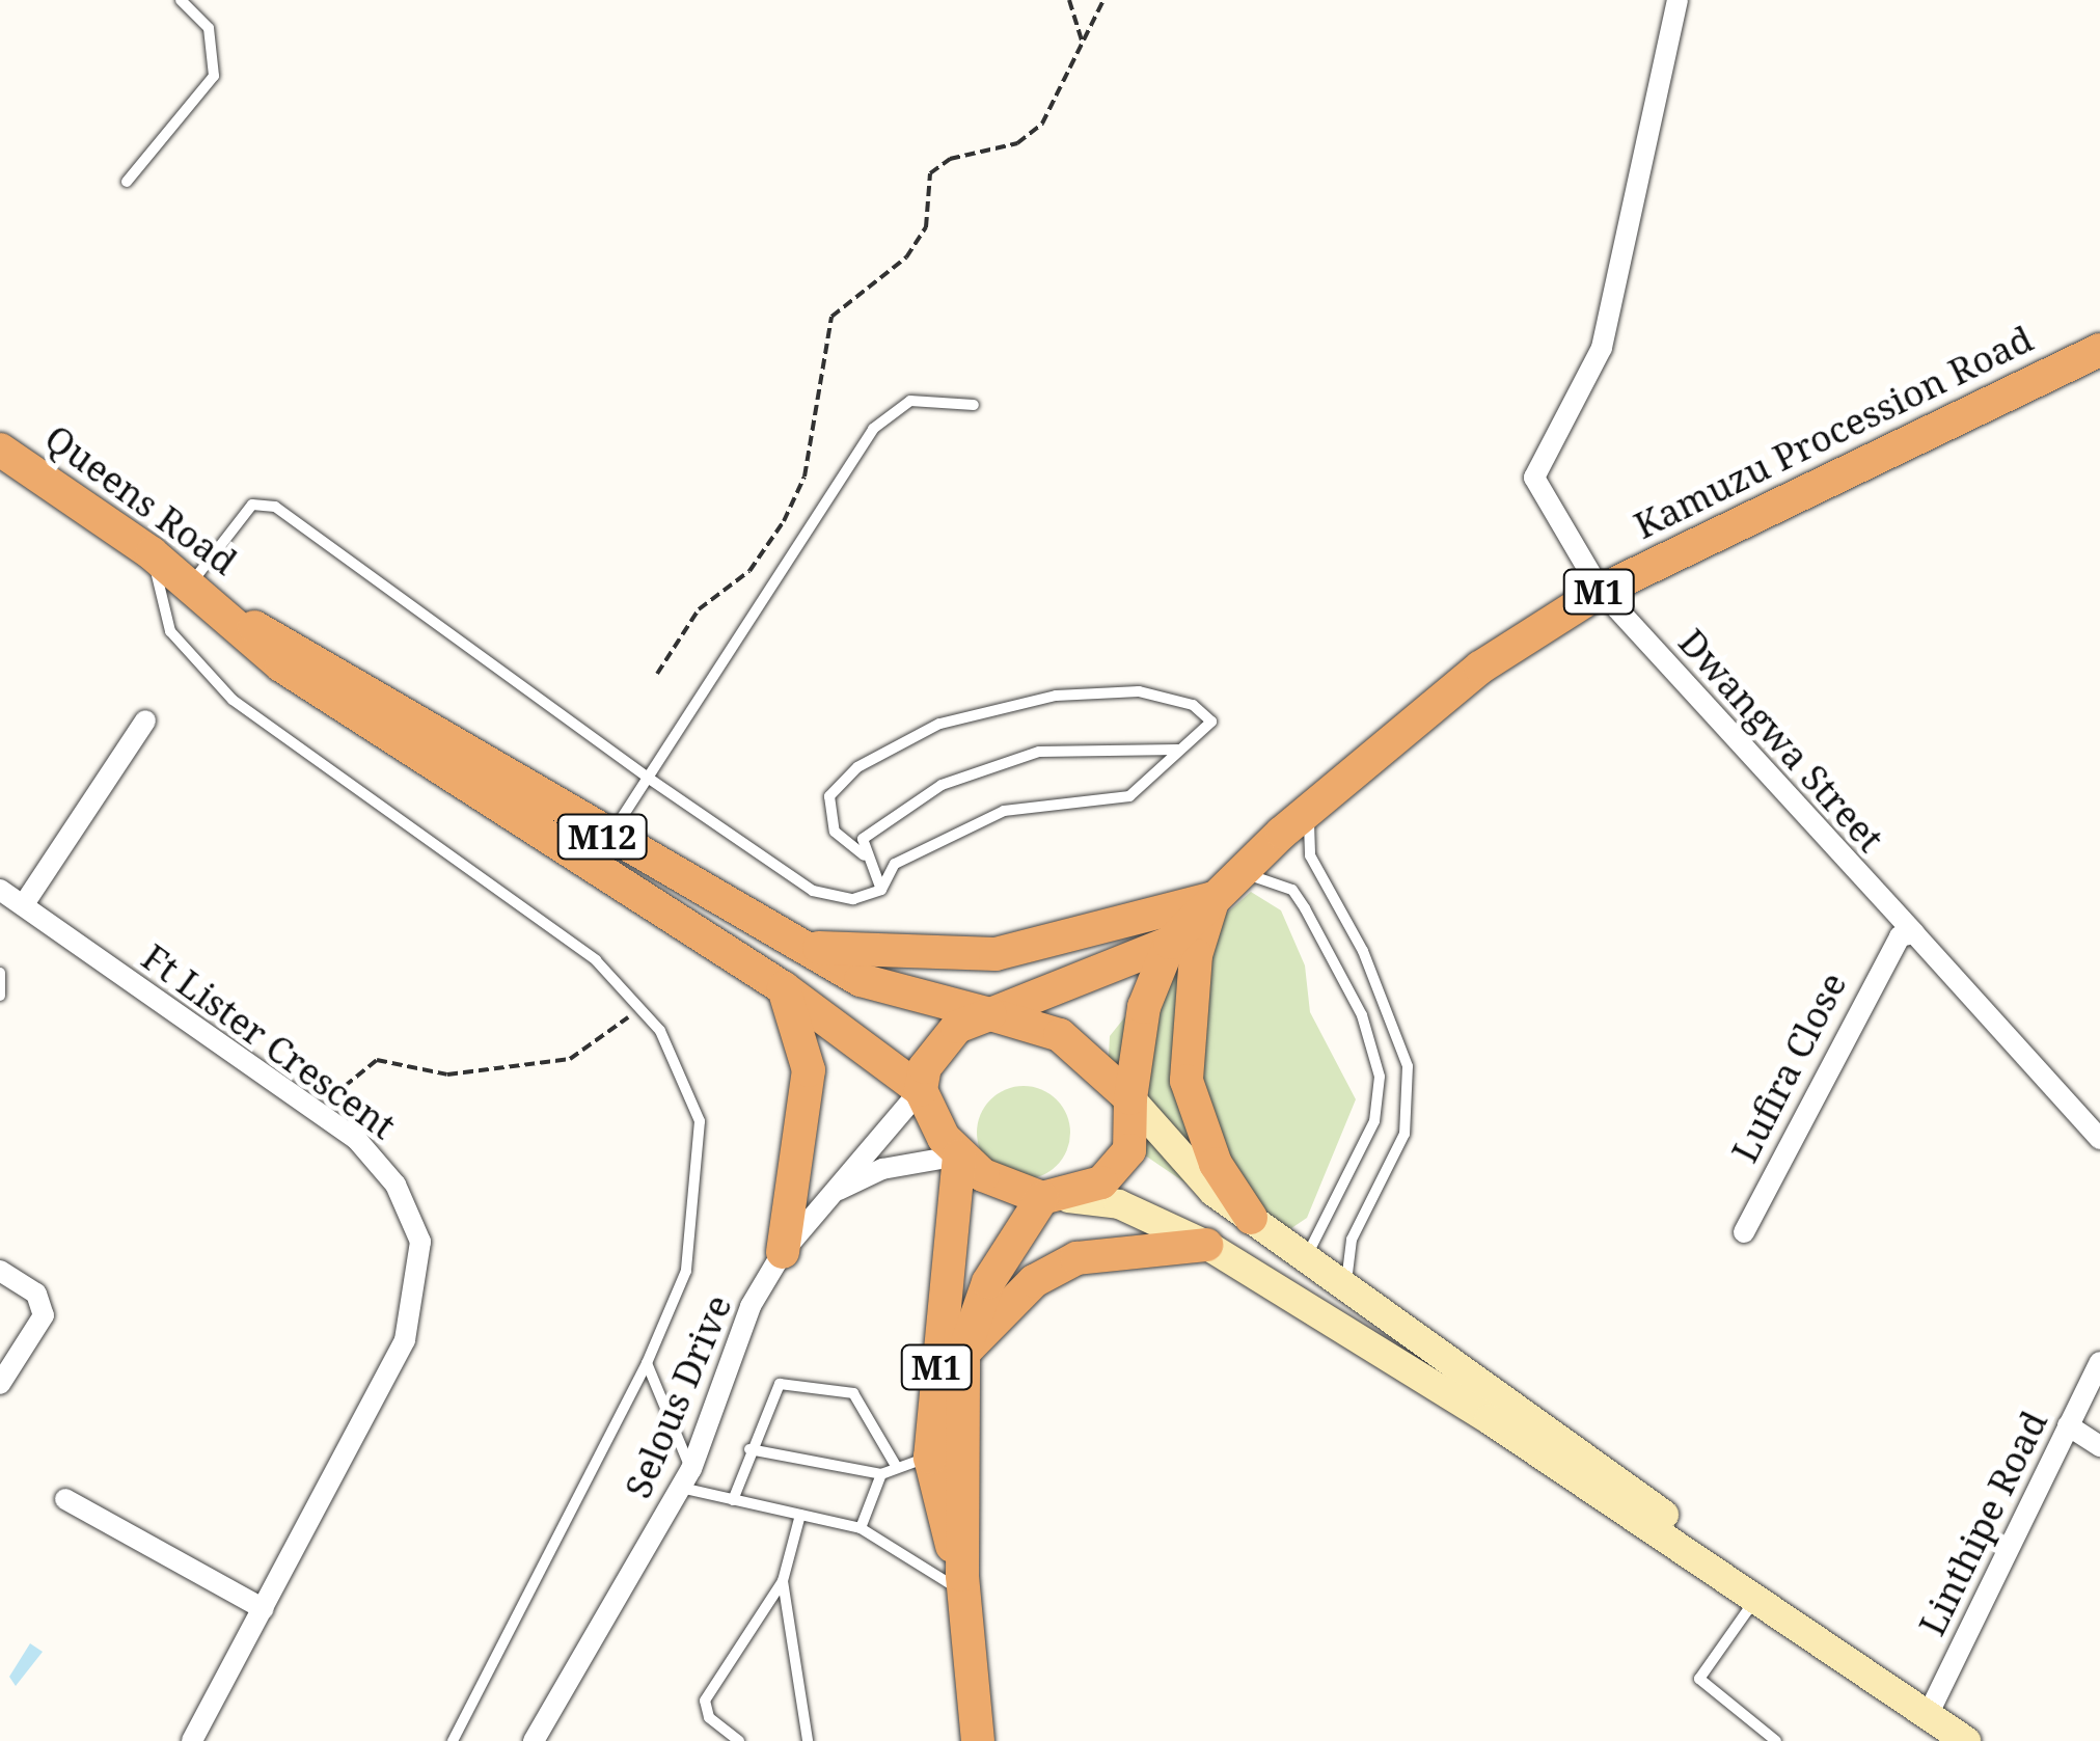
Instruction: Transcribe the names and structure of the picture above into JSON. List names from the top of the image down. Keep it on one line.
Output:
{"streets":{"highway":["Kamuzu Procession Road","Queens Road","M1","M12"],"street":["Dwangwa Street","Ft Lister Crescent","Lufira Close","Selous Drive","Linthipe Road"]},"crossings":[["Kamuzu Procession Road","M1"],["Kamuzu Procession Road","Dwangwa Street"],["Queens Road","M12"],["M1","M12"],["M1","Selous Drive"],["Dwangwa Street","Lufira Close"],["M12","Selous Drive"]]}
